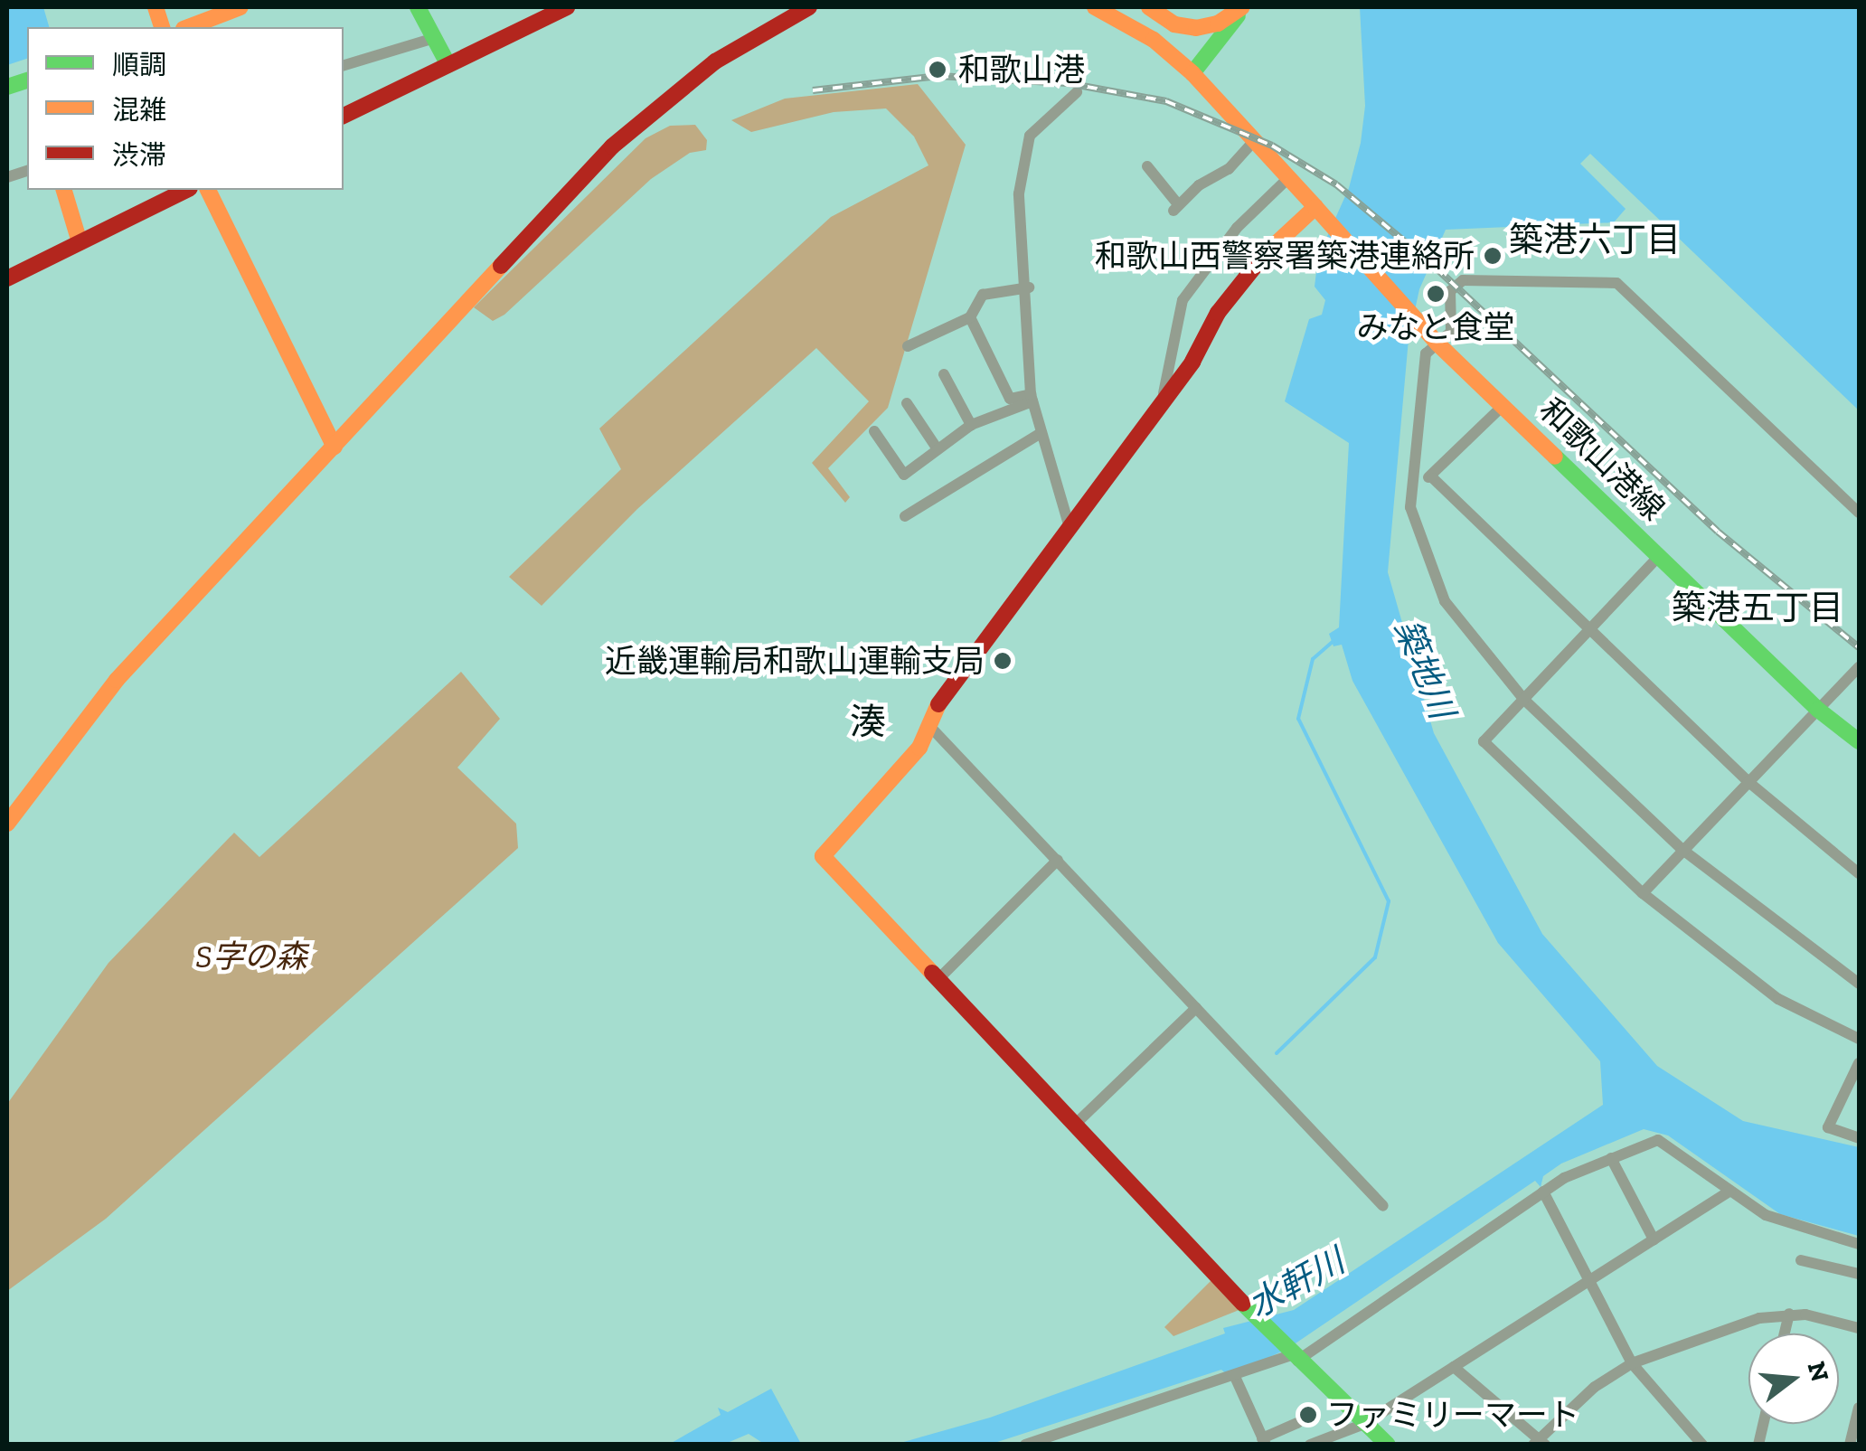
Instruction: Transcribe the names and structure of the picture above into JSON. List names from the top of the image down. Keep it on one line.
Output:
{"streets":{"street":["和歌山港線"]},"districts":["築港六丁目","築港五丁目","湊"],"water":["築地川","水軒川"],"parks":["S字の森"],"places":["和歌山港","和歌山西警察署築港連絡所","みなと食堂","近畿運輸局和歌山運輸支局","ファミリーマート"],"legend":["順調","混雑","渋滞"],"north":"right"}
